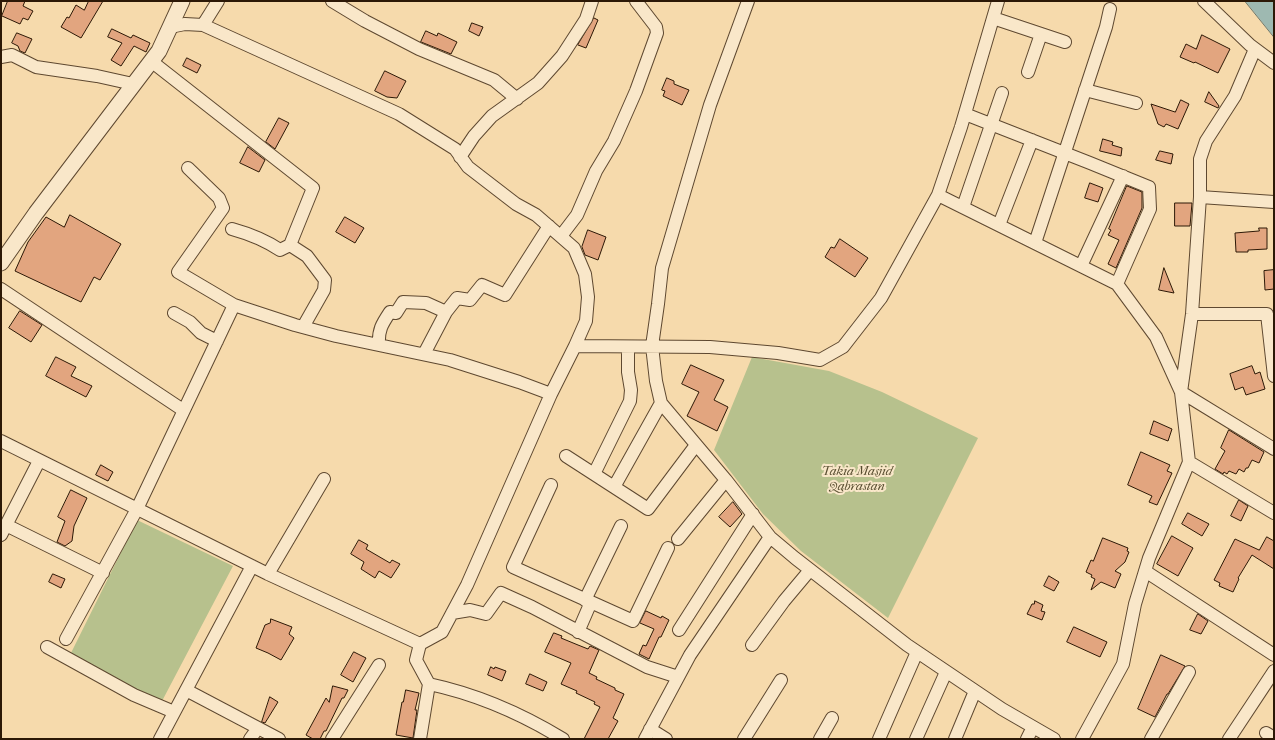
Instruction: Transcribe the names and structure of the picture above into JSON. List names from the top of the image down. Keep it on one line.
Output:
{"parks":["Takia Masjid Qabrastan"]}
